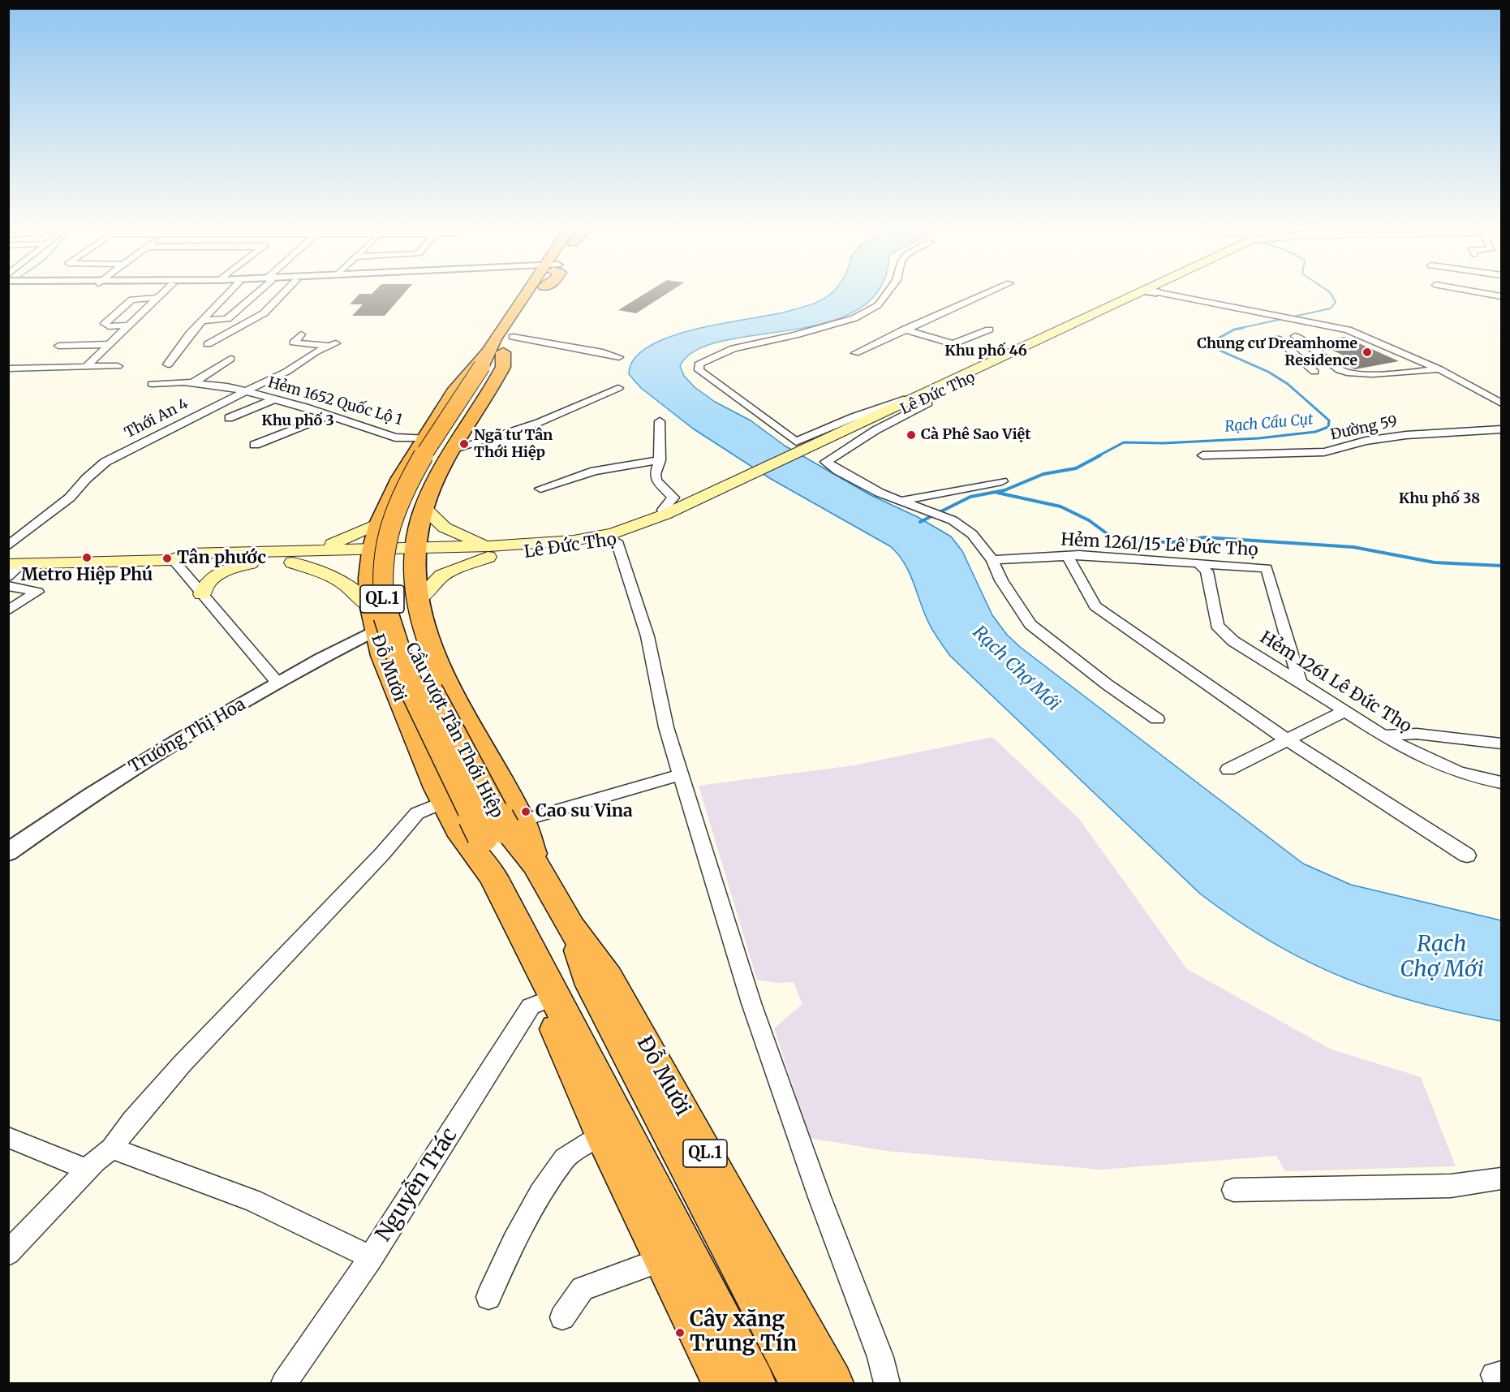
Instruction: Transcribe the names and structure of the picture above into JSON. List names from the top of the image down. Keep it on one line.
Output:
{"streets":{"highway":["QL.1","Đỗ Mười","Cầu vượt Tân Thới Hiệp"],"main road":["Lê Đức Thọ"],"street":["Hẻm 1652 Quốc Lộ 1","Thới An 4","Đường 59","Hẻm 1261/15 Lê Đức Thọ","Hẻm 1261 Lê Đức Thọ","Trương Thị Hoa","Nguyễn Trác"]},"crossings":[["Lê Đức Thọ","Đỗ Mười"],["Hẻm 1652 Quốc Lộ 1","Thới An 4"],["Hẻm 1652 Quốc Lộ 1","Đỗ Mười"],["Hẻm 1261/15 Lê Đức Thọ","Hẻm 1261 Lê Đức Thọ"],["Đỗ Mười","Cầu vượt Tân Thới Hiệp"],["Đỗ Mười","Trương Thị Hoa"],["Đỗ Mười","Nguyễn Trác"]],"districts":["Khu phố 46","Khu phố 3","Khu phố 38"],"water":["Rạch Cầu Cụt","Rạch Chợ Mới"],"places":["Chung cư Dreamhome Residence","Cà Phê Sao Việt","Ngã tư Tân Thới Hiệp","Metro Hiệp Phú","Tân phước","Cao su Vina","Cây xăng Trung Tín"]}
